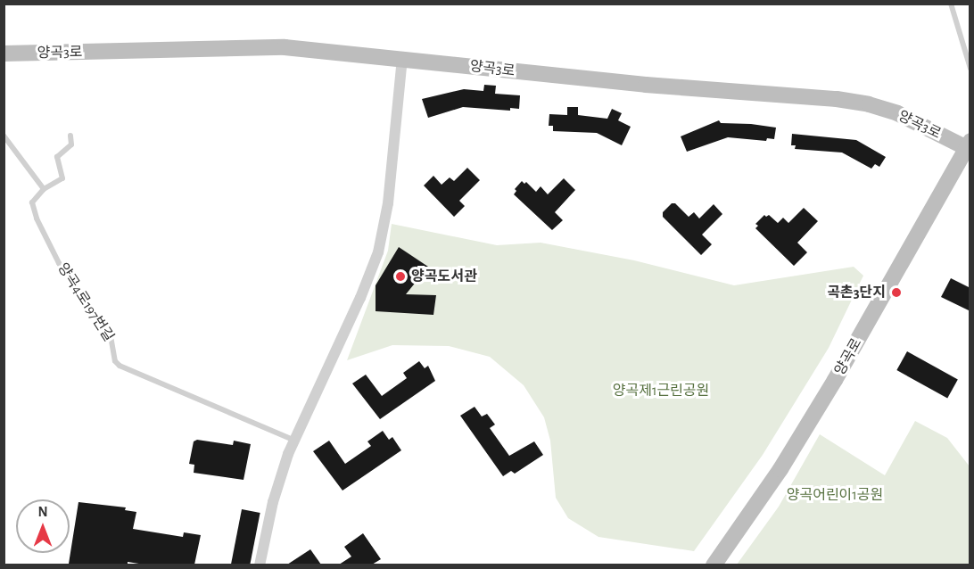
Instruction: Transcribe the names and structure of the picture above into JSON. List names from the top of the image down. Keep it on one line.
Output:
{"streets":{"street":["양곡3로","양곡로"],"lane":["양곡4로197번길"]},"crossings":[["양곡3로","양곡로"]],"parks":["양곡제1근린공원","양곡어린이1공원"],"places":["양곡도서관","곡촌3단지"],"north":"top"}
